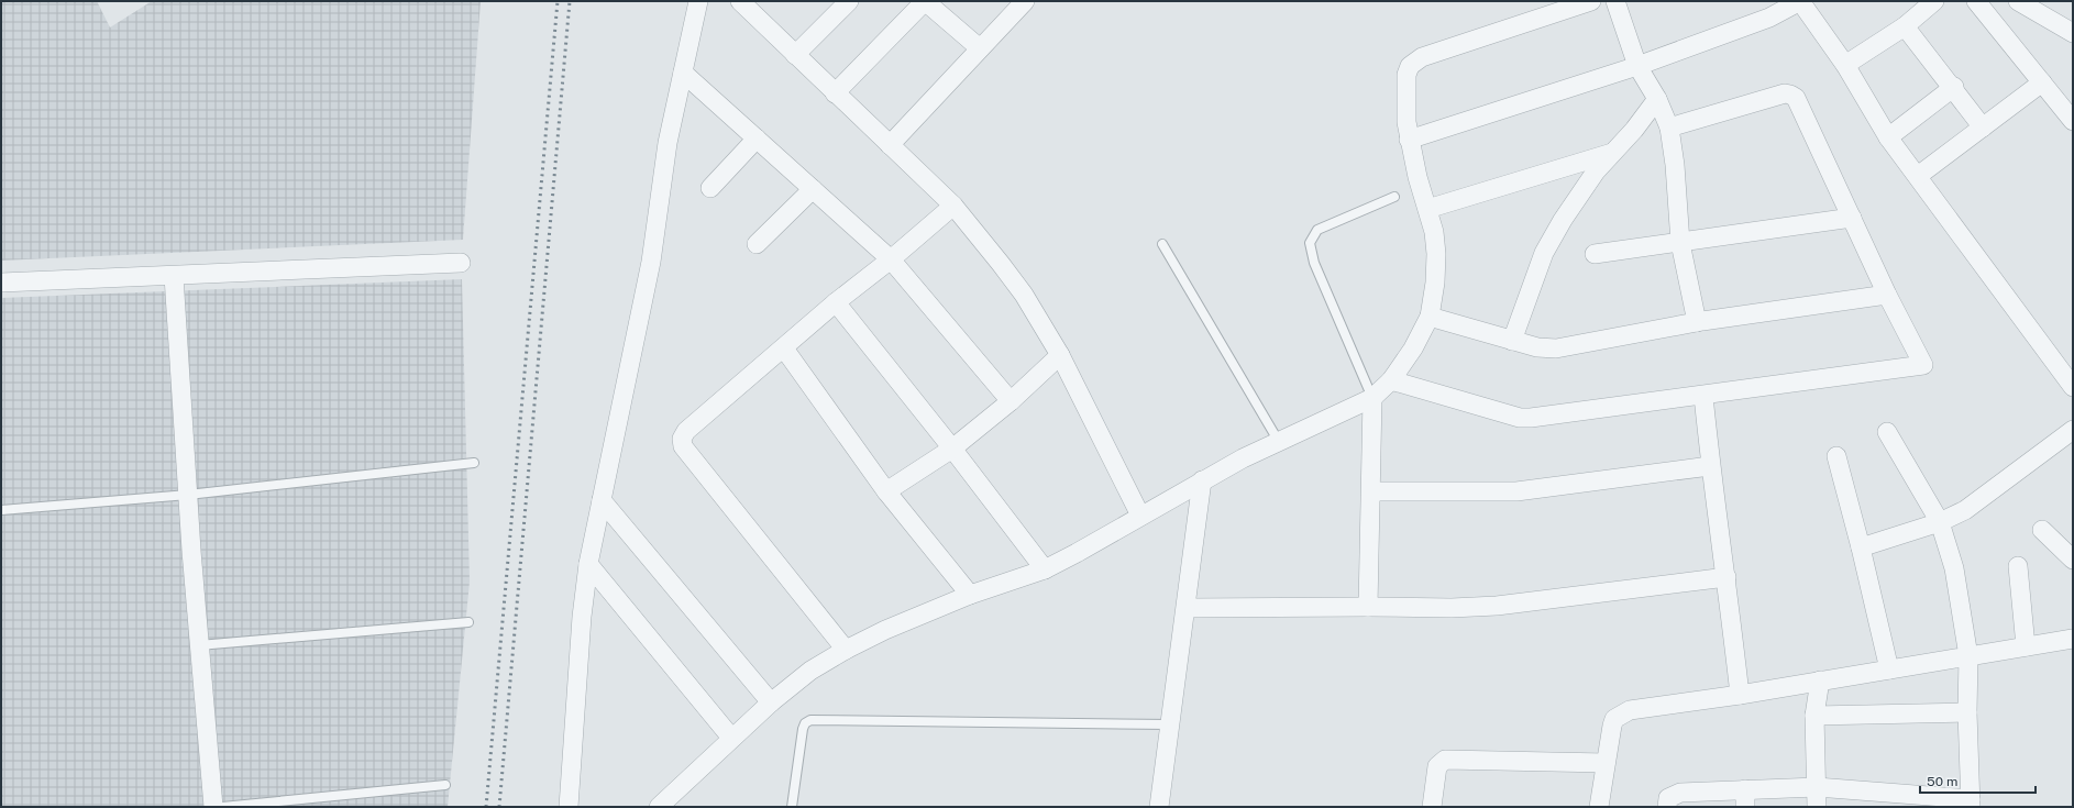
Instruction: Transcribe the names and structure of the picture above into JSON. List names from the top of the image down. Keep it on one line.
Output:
{"scale_bar":"50 m"}
